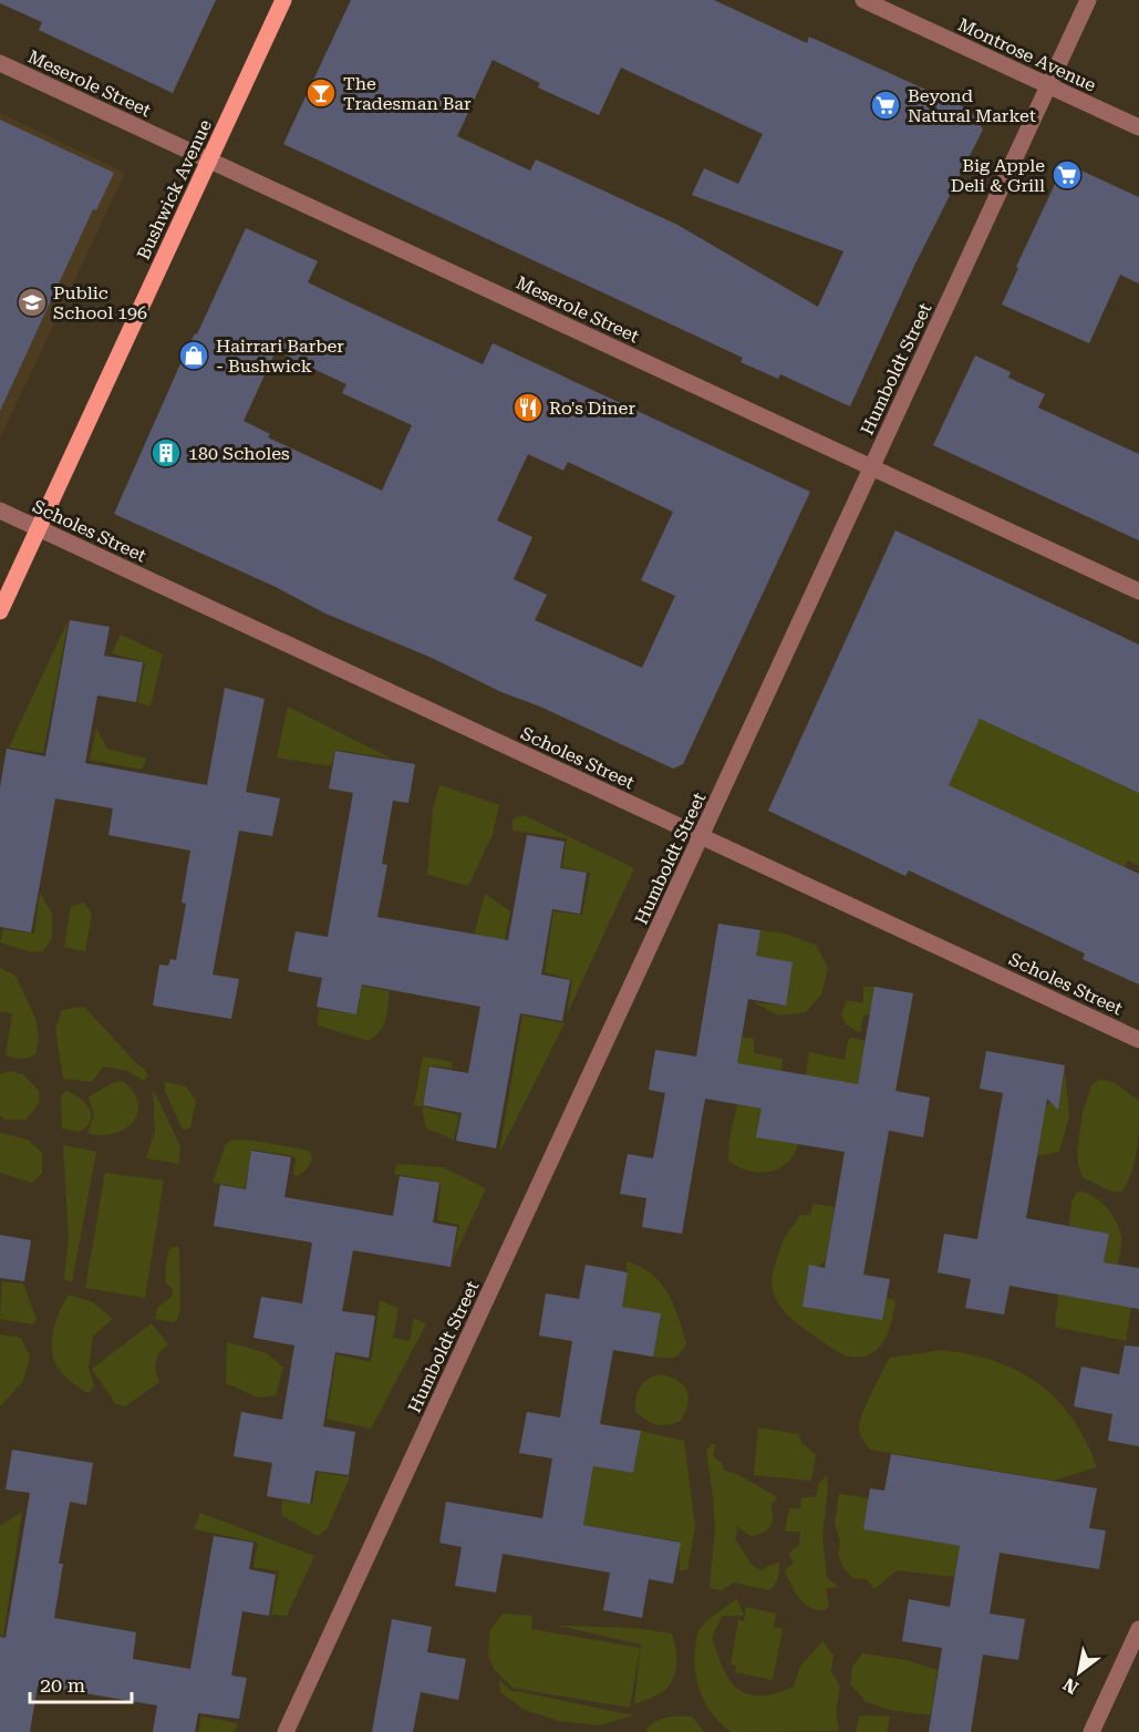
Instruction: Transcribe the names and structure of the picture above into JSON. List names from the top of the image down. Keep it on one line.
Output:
{"streets":{"main road":["Bushwick Avenue"],"street":["Montrose Avenue","Meserole Street","Humboldt Street","Scholes Street"]},"crossings":[["Montrose Avenue","Humboldt Street"],["Meserole Street","Bushwick Avenue"],["Meserole Street","Humboldt Street"],["Bushwick Avenue","Scholes Street"],["Humboldt Street","Scholes Street"]],"places":{"bar":["The Tradesman Bar"],"supermarket":["Beyond Natural Market","Big Apple Deli & Grill"],"school or university":["Public School 196"],"shop":["Hairrari Barber - Bushwick"],"restaurant":["Ro's Diner"],"building":["180 Scholes"]},"scale_bar":"20 m","north":"bottom left"}
